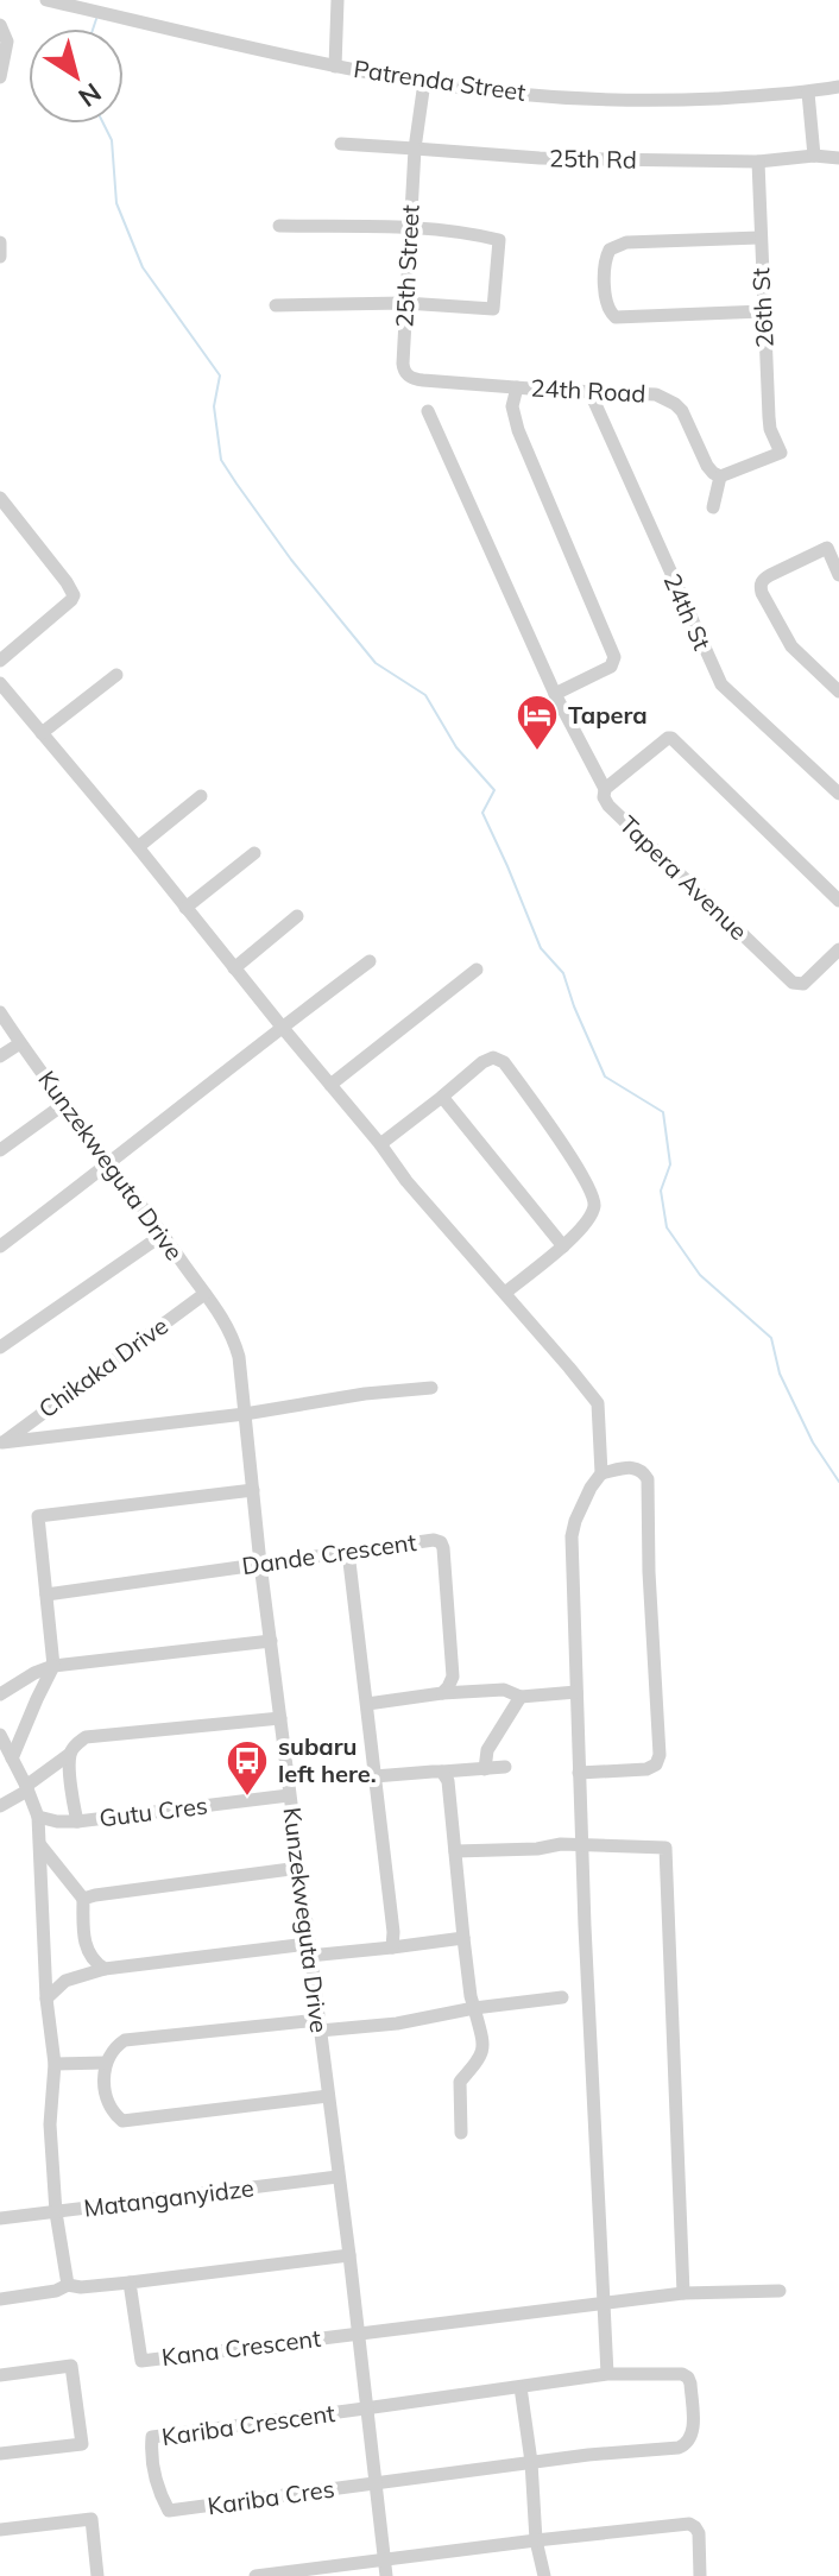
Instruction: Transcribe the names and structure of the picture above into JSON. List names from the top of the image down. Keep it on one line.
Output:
{"streets":{"street":["Patrenda Street","25th Rd","25th Street","26th St","24th Road","24th St","Tapera Avenue","Kunzekweguta Drive","Chikaka Drive","Dande Crescent","Gutu Cres","Matanganyidze","Kana Crescent","Kariba Crescent","Kariba Cres"]},"crossings":[["25th Rd","25th Street"],["25th Rd","26th St"],["25th Street","24th Road"],["26th St","24th Road"],["24th Road","24th St"],["Kunzekweguta Drive","Chikaka Drive"],["Kunzekweguta Drive","Dande Crescent"],["Kunzekweguta Drive","Gutu Cres"],["Kunzekweguta Drive","Matanganyidze"],["Kunzekweguta Drive","Kana Crescent"],["Kunzekweguta Drive","Kariba Crescent"],["Kunzekweguta Drive","Kariba Cres"],["Kariba Crescent","Kariba Cres"]],"places":{"hotel":["Tapera"],"bus stop":["subaru left here."]},"north":"bottom right"}
